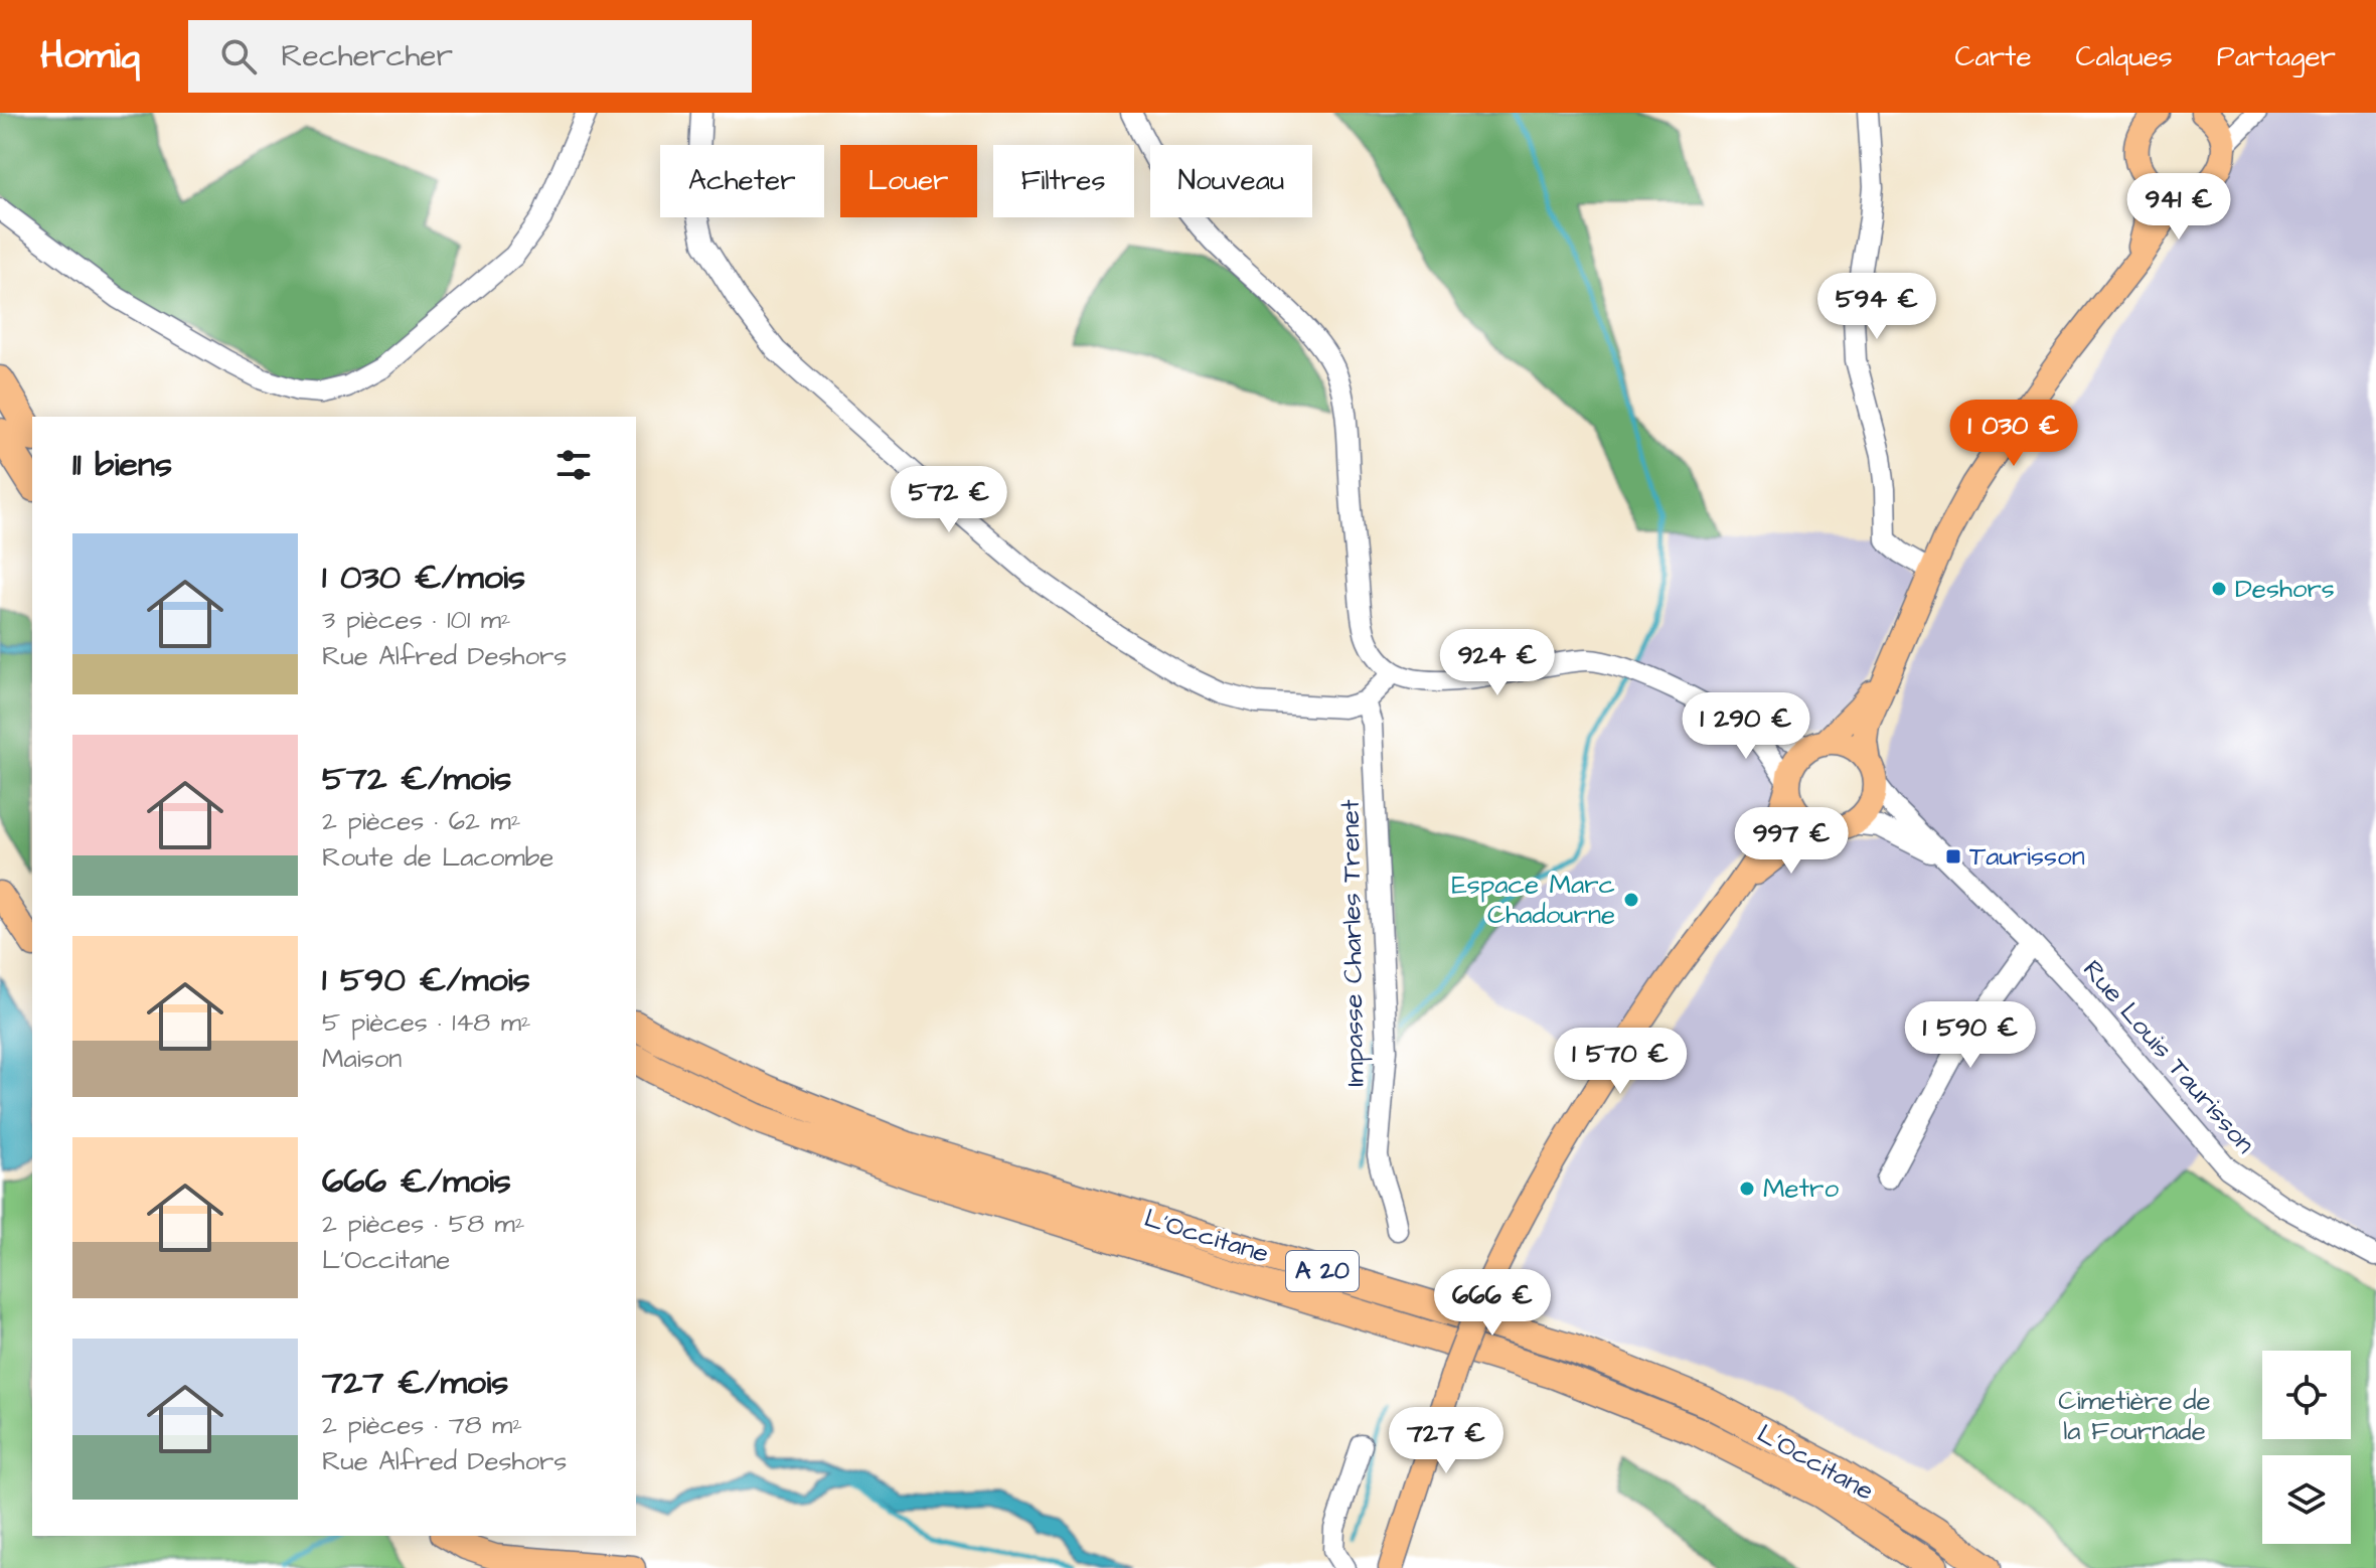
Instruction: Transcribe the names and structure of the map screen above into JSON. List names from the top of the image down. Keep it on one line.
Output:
{"streets":{"highway":["L'Occitane","A 20"],"street":["Impasse Charles Trenet","Rue Louis Taurisson"]},"parks":["Cimetière de la Fournade"],"places":{"other":["Deshors","Espace Marc Chadourne","Metro"],"transit":["Taurisson"]},"page":{"header":"Homiq","search":"Rechercher","nav":["Carte","Calques","Partager"],"chip":["Acheter","Louer","Filtres","Nouveau"],"price":["941 €","594 €","1 030 €","572 €","924 €","1 290 €","997 €","1 590 €","1 570 €","666 €","727 €"],"heading":"11 biens","list":[{"name":"1 030 €/mois","note":"3 pièces · 101 m² · Rue Alfred Deshors"},{"name":"572 €/mois","note":"2 pièces · 62 m² · Route de Lacombe"},{"name":"1 590 €/mois","note":"5 pièces · 148 m² · Maison"},{"name":"666 €/mois","note":"2 pièces · 58 m² · L'Occitane"},{"name":"727 €/mois","note":"2 pièces · 78 m² · Rue Alfred Deshors"}]}}
